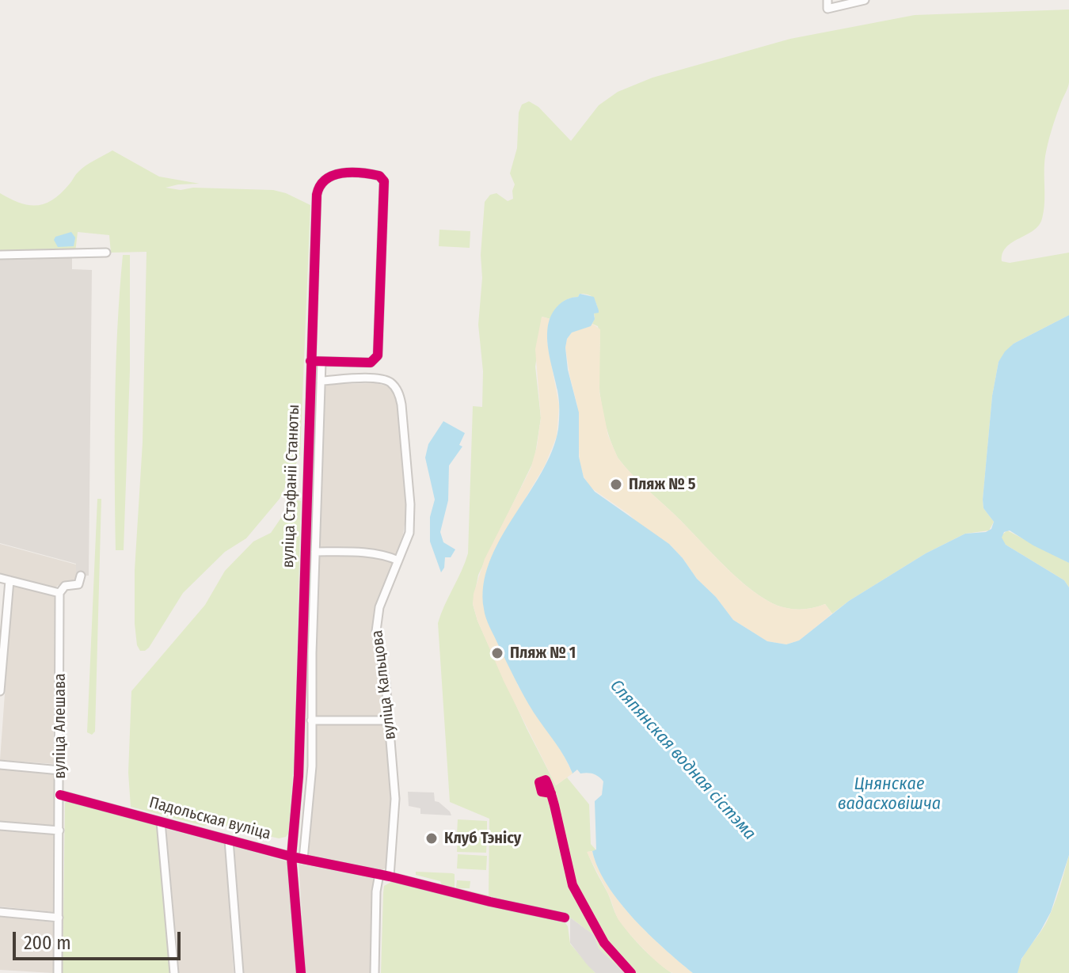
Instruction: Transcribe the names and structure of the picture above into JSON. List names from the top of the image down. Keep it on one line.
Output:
{"streets":{"street":["вуліца Стэфаніі Станюты","вуліца Кальцова","вуліца Алешава","Падольская вуліца"]},"crossings":[["вуліца Стэфаніі Станюты","Падольская вуліца"],["вуліца Кальцова","Падольская вуліца"],["вуліца Алешава","Падольская вуліца"]],"water":["Сляпянская водная сістэма","Цнянскае вадасховішча"],"places":["Пляж № 5","Пляж № 1","Клуб Тэнісу"],"scale_bar":"200 m"}
